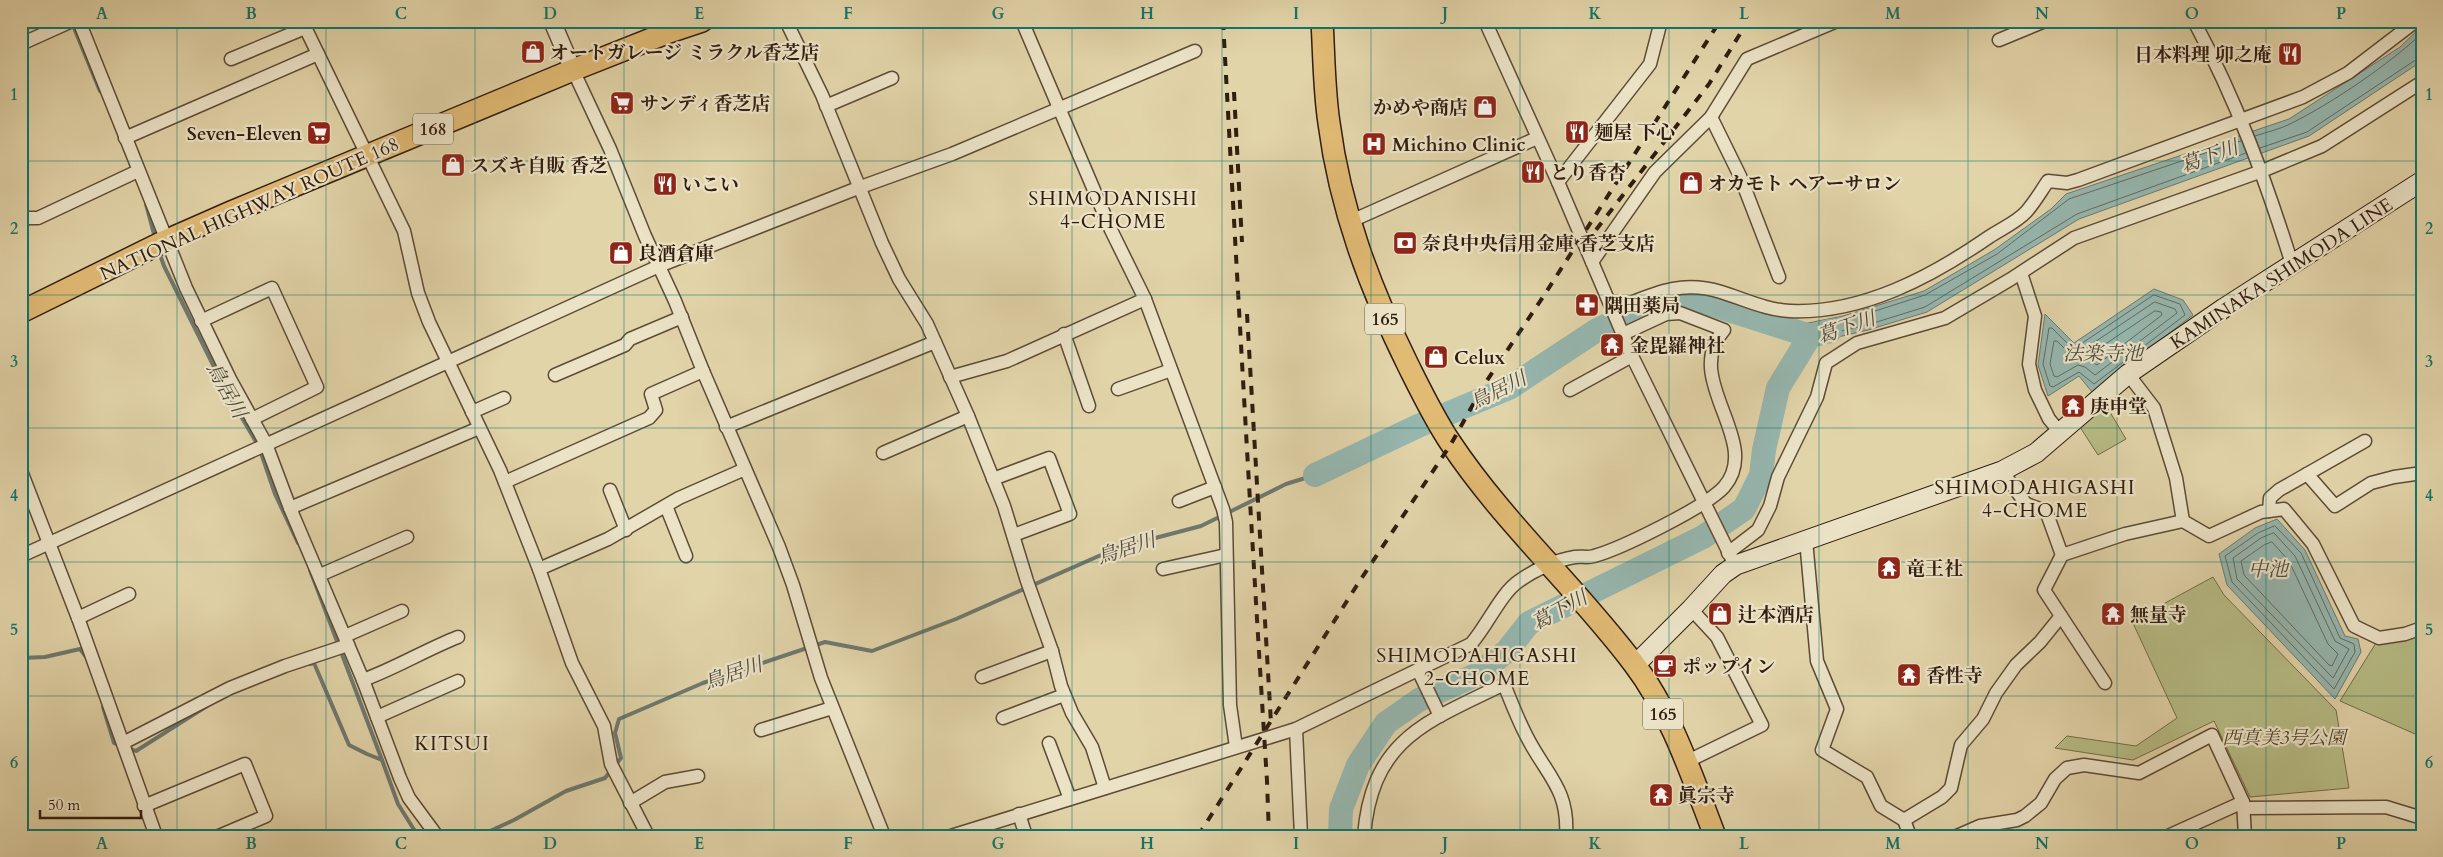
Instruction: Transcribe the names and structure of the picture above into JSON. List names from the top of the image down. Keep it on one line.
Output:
{"streets":{"highway":["168","NATIONAL HIGHWAY ROUTE 168","165"],"main road":["KAMINAKA SHIMODA LINE"]},"crossings":[["KAMINAKA SHIMODA LINE","165"]],"districts":["SHIMODANISHI 4-CHOME","SHIMODAHIGASHI 4-CHOME","SHIMODAHIGASHI 2-CHOME","KITSUI"],"water":["葛下川","法楽寺池","鳥居川","中池"],"parks":["西真美3号公園"],"places":{"shop":["オートガレージ ミラクル香芝店","かめや商店","スズキ自販 香芝","オカモト ヘアーサロン","良酒倉庫","Celux","辻本酒店"],"restaurant":["日本料理 卯之庵","麺屋 下心","とり香杏","いこい"],"supermarket":["サンディ香芝店","Seven-Eleven"],"hospital":["Michino Clinic"],"bank":["奈良中央信用金庫 香芝支店"],"pharmacy":["隅田薬局"],"temple":["金毘羅神社","庚申堂","竜王社","無量寺","香性寺","眞宗寺"],"cafe":["ポップイン"]},"scale_bar":"50 m","grid":{"columns":["A","B","C","D","E","F","G","H","I","J","K","L","M","N","O","P"],"rows":["1","2","3","4","5","6"]}}
